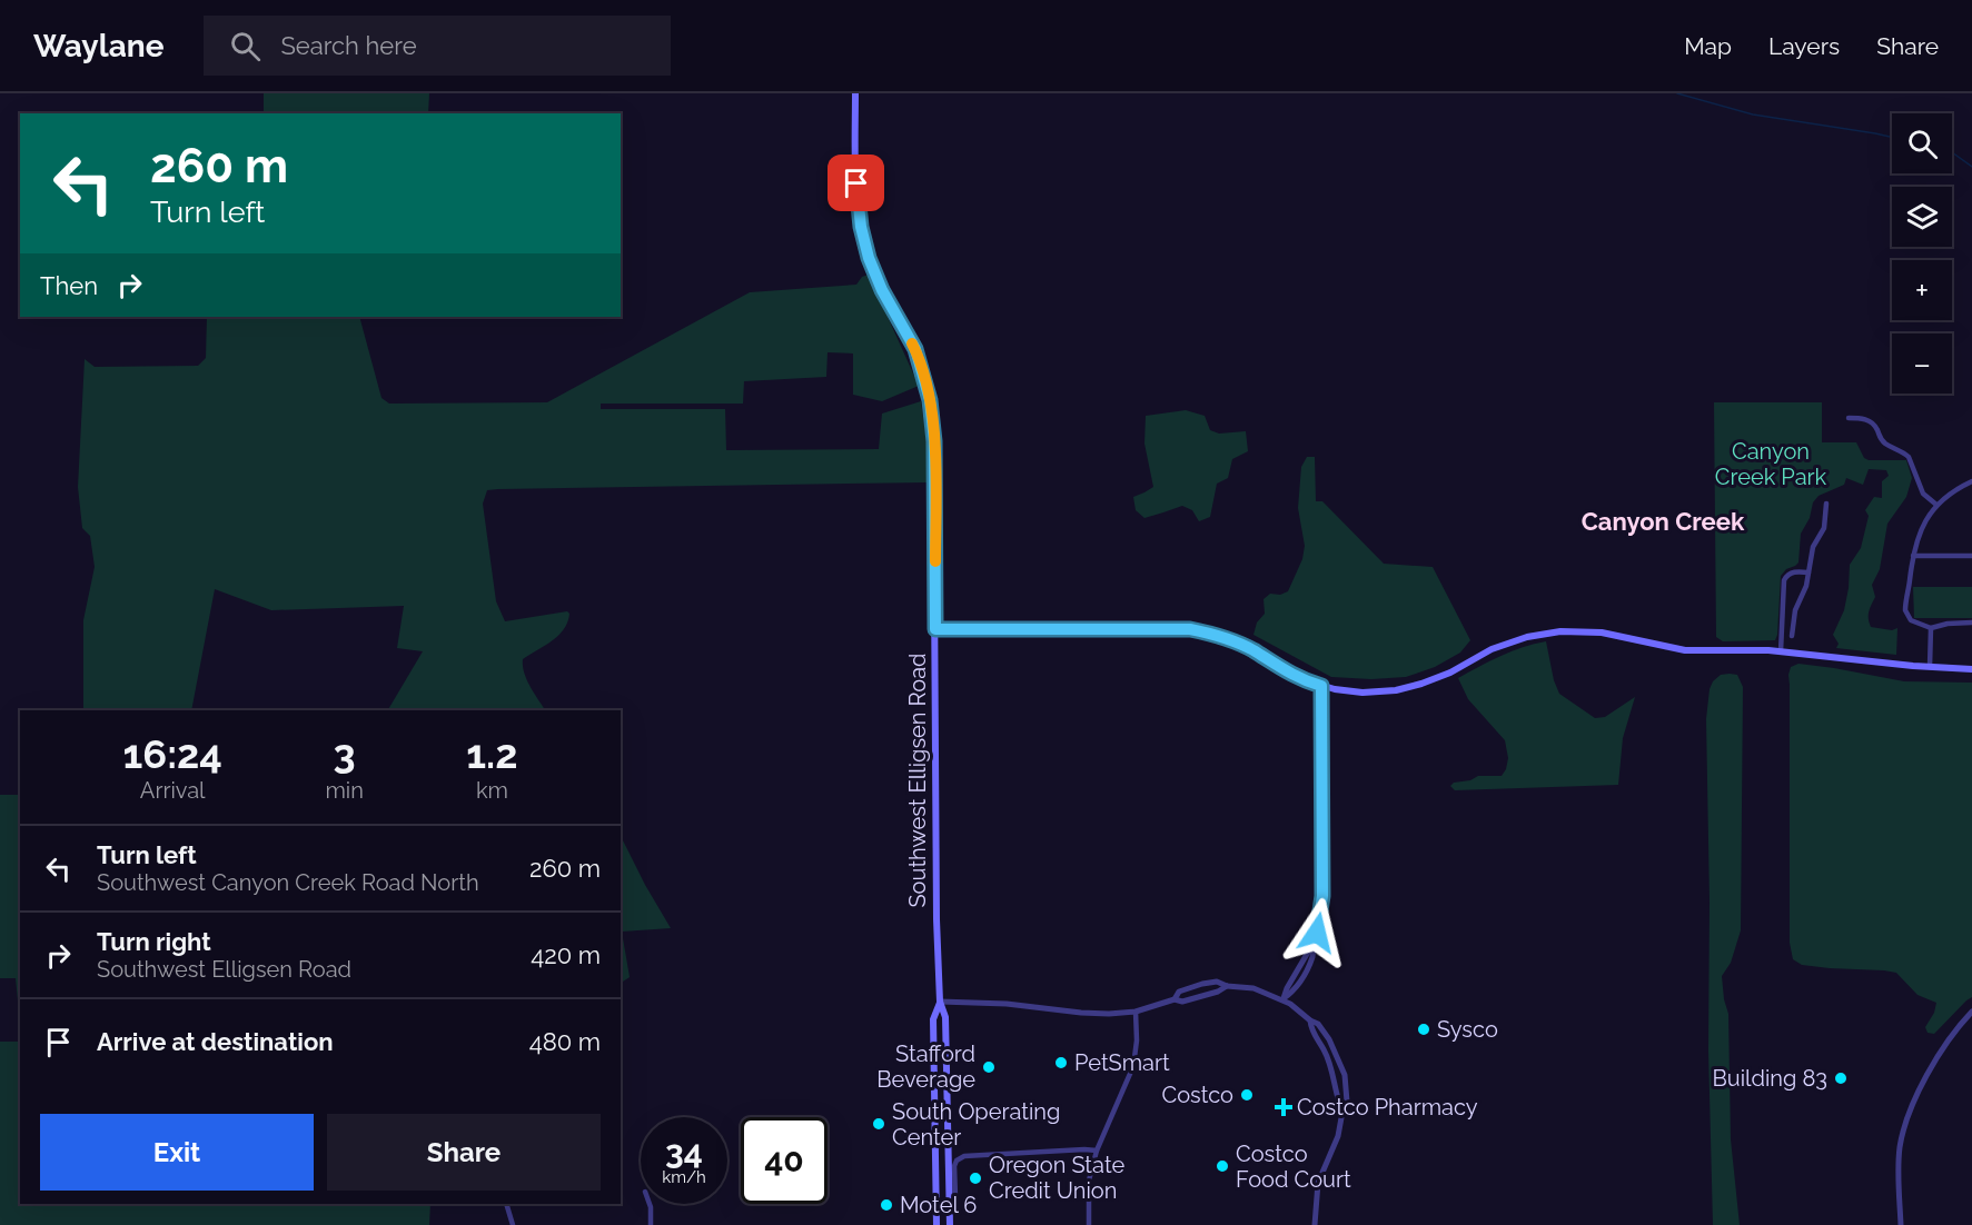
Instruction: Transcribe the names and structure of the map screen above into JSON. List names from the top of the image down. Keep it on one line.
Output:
{"streets":{"main road":["Southwest Elligsen Road"]},"districts":["Canyon Creek"],"parks":["Canyon Creek Park"],"places":{"other":["Sysco","PetSmart","Stafford Beverage","Building 83","Costco","South Operating Center","Costco Food Court","Oregon State Credit Union","Motel 6"],"health":["Costco Pharmacy"]},"page":{"header":"Waylane","search":"Search here","nav":["Map","Layers","Share"],"map_buttons":["+","−"],"turn":["260 m","Turn left"],"then":"Then","eta":["16:24","Arrival","3","min","1.2","km"],"list":[{"name":"Turn left","note":"Southwest Canyon Creek Road North","value":"260 m"},{"name":"Turn right","note":"Southwest Elligsen Road","value":"420 m"},{"name":"Arrive at destination","value":"480 m"}],"buttons":["Exit","Share"],"speed":"34 km/h","limit":"40"}}
